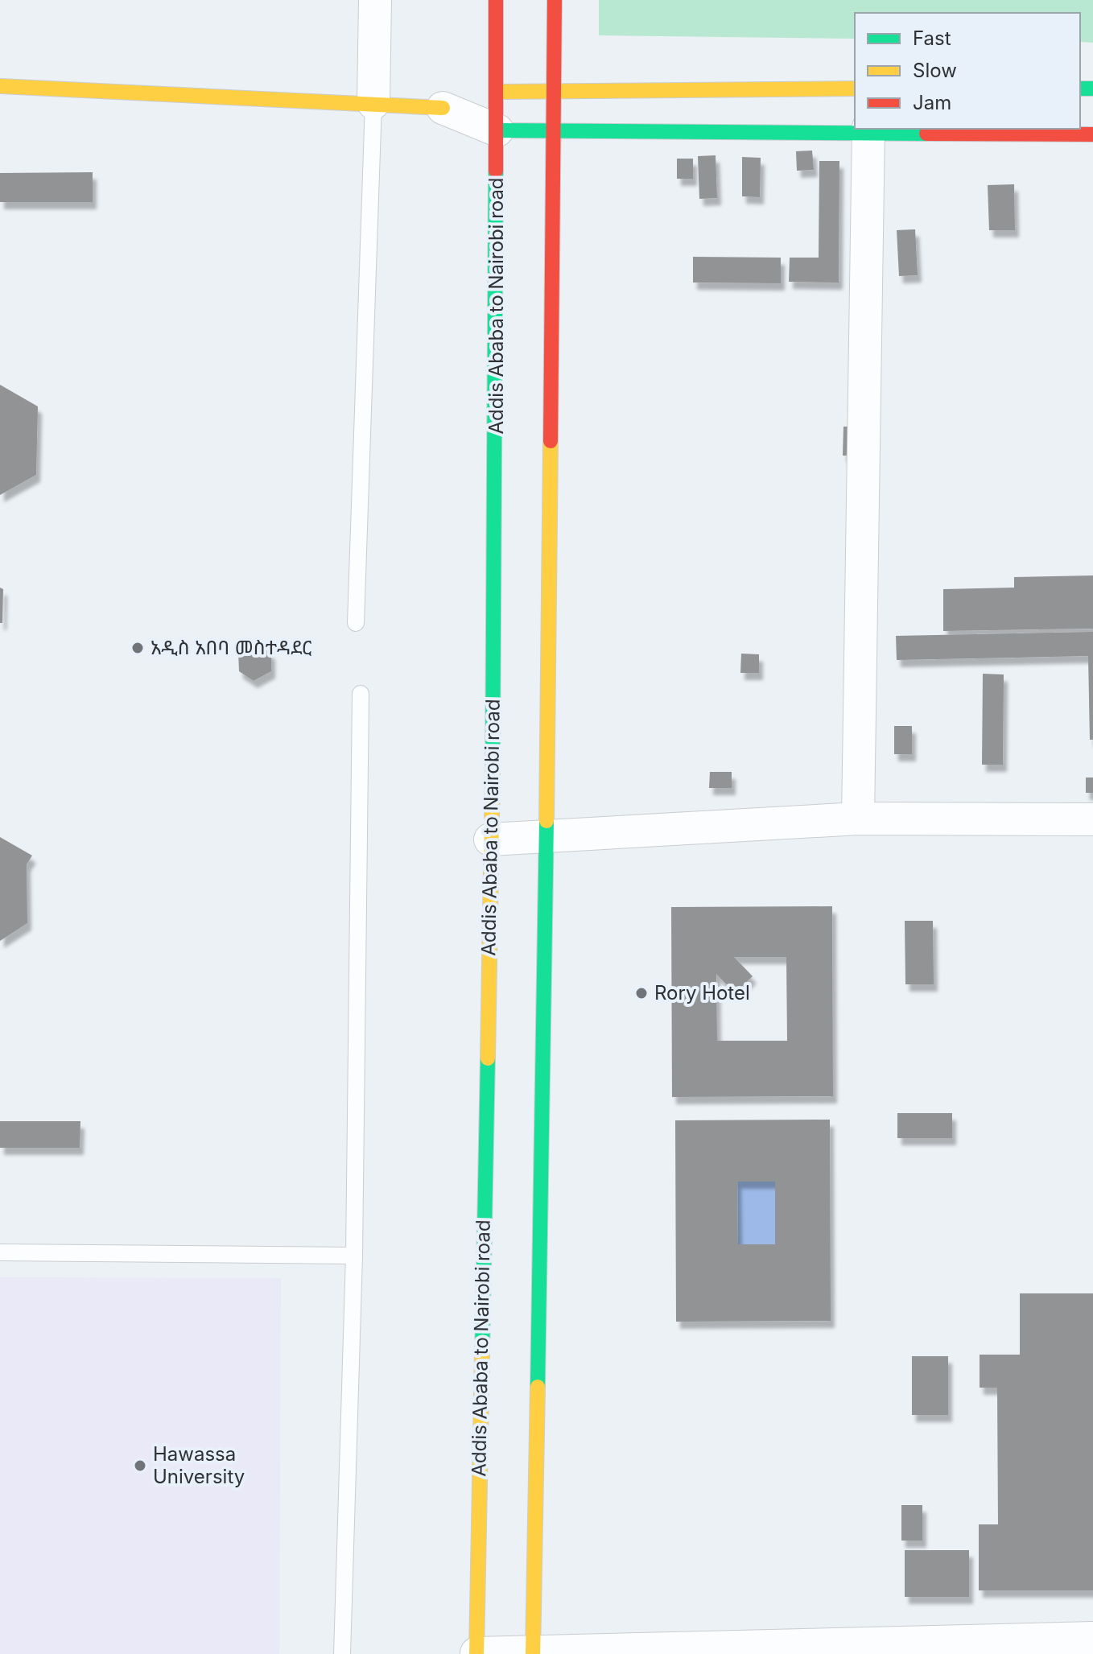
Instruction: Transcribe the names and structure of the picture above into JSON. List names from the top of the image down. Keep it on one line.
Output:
{"streets":{"main road":["Addis Ababa to Nairobi road"]},"places":["አዲስ አበባ መስተዳደር","Rory Hotel","Hawassa University"],"legend":["Fast","Slow","Jam"]}
